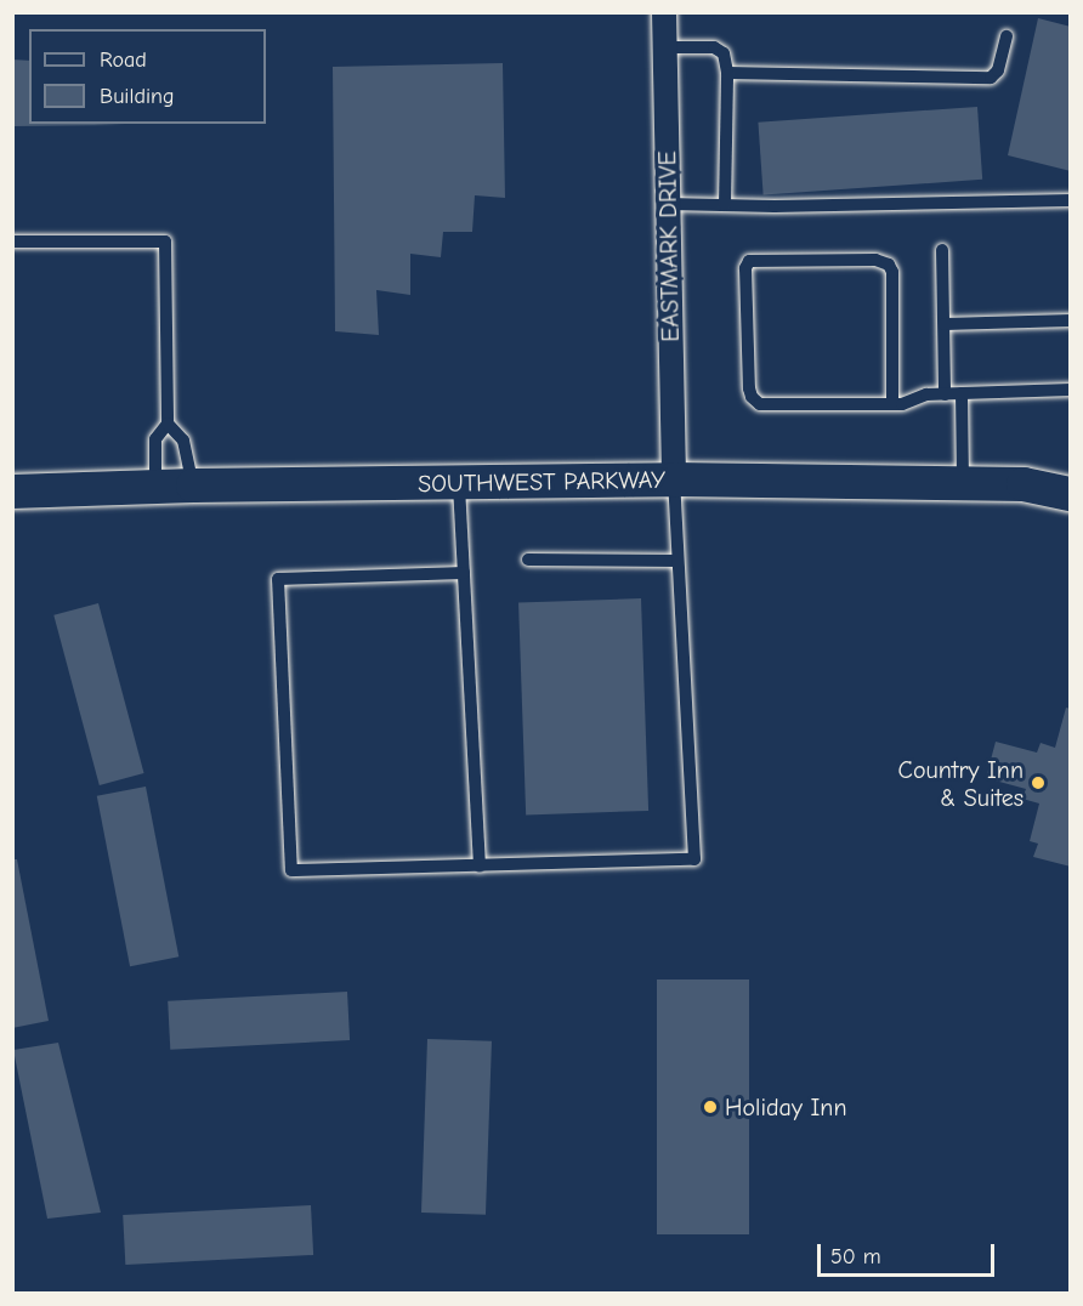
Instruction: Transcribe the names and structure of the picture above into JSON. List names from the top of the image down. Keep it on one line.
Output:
{"streets":{"main road":["SOUTHWEST PARKWAY"],"street":["EASTMARK DRIVE"]},"crossings":[["EASTMARK DRIVE","SOUTHWEST PARKWAY"]],"places":["Country Inn & Suites","Holiday Inn"],"legend":["Road","Building"],"scale_bar":"50 m"}
